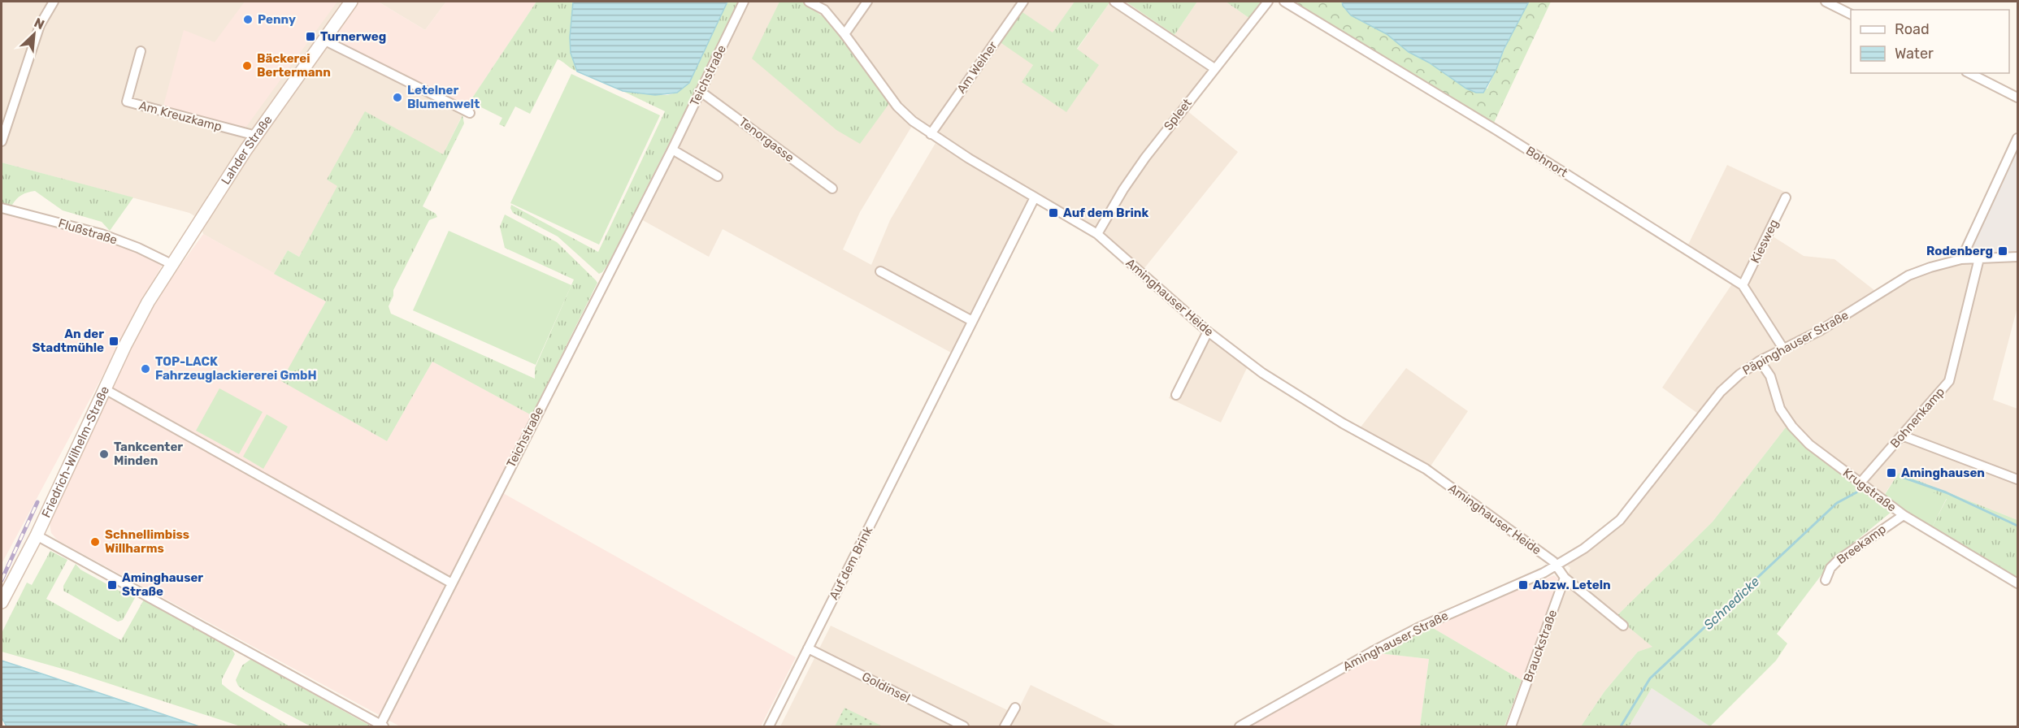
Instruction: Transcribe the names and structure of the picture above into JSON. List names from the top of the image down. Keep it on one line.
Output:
{"streets":{"street":["Am Weiher","Teichstraße","Spleet","Am Kreuzkamp","Tenorgasse","Lahder Straße","Bohnort","Flußstraße","Kiesweg","Aminghauser Heide","Päpinghauser Straße","Bohnenkamp","Friedrich-Wilhelm-Straße","Krugstraße","Breekamp","Auf dem Brink","Aminghauser Straße","Brauckstraße","Goldinsel"]},"crossings":[["Am Weiher","Aminghauser Heide"],["Teichstraße","Tenorgasse"],["Spleet","Aminghauser Heide"],["Am Kreuzkamp","Lahder Straße"],["Lahder Straße","Flußstraße"],["Lahder Straße","Friedrich-Wilhelm-Straße"],["Bohnort","Kiesweg"],["Bohnort","Päpinghauser Straße"],["Aminghauser Heide","Päpinghauser Straße"],["Aminghauser Heide","Auf dem Brink"],["Aminghauser Heide","Aminghauser Straße"],["Päpinghauser Straße","Bohnenkamp"],["Päpinghauser Straße","Krugstraße"],["Päpinghauser Straße","Aminghauser Straße"],["Bohnenkamp","Krugstraße"],["Krugstraße","Breekamp"],["Auf dem Brink","Goldinsel"]],"water":["Schnedicke"],"places":{"other":["Penny","Bäckerei Bertermann","Letelner Blumenwelt","TOP-LACK Fahrzeuglackiererei GmbH","Tankcenter Minden","Schnellimbiss Willharms"],"transit":["Turnerweg","Auf dem Brink","Rodenberg","An der Stadtmühle","Aminghausen","Aminghauser Straße","Abzw. Leteln"]},"legend":["Road","Water"],"north":"top right"}
